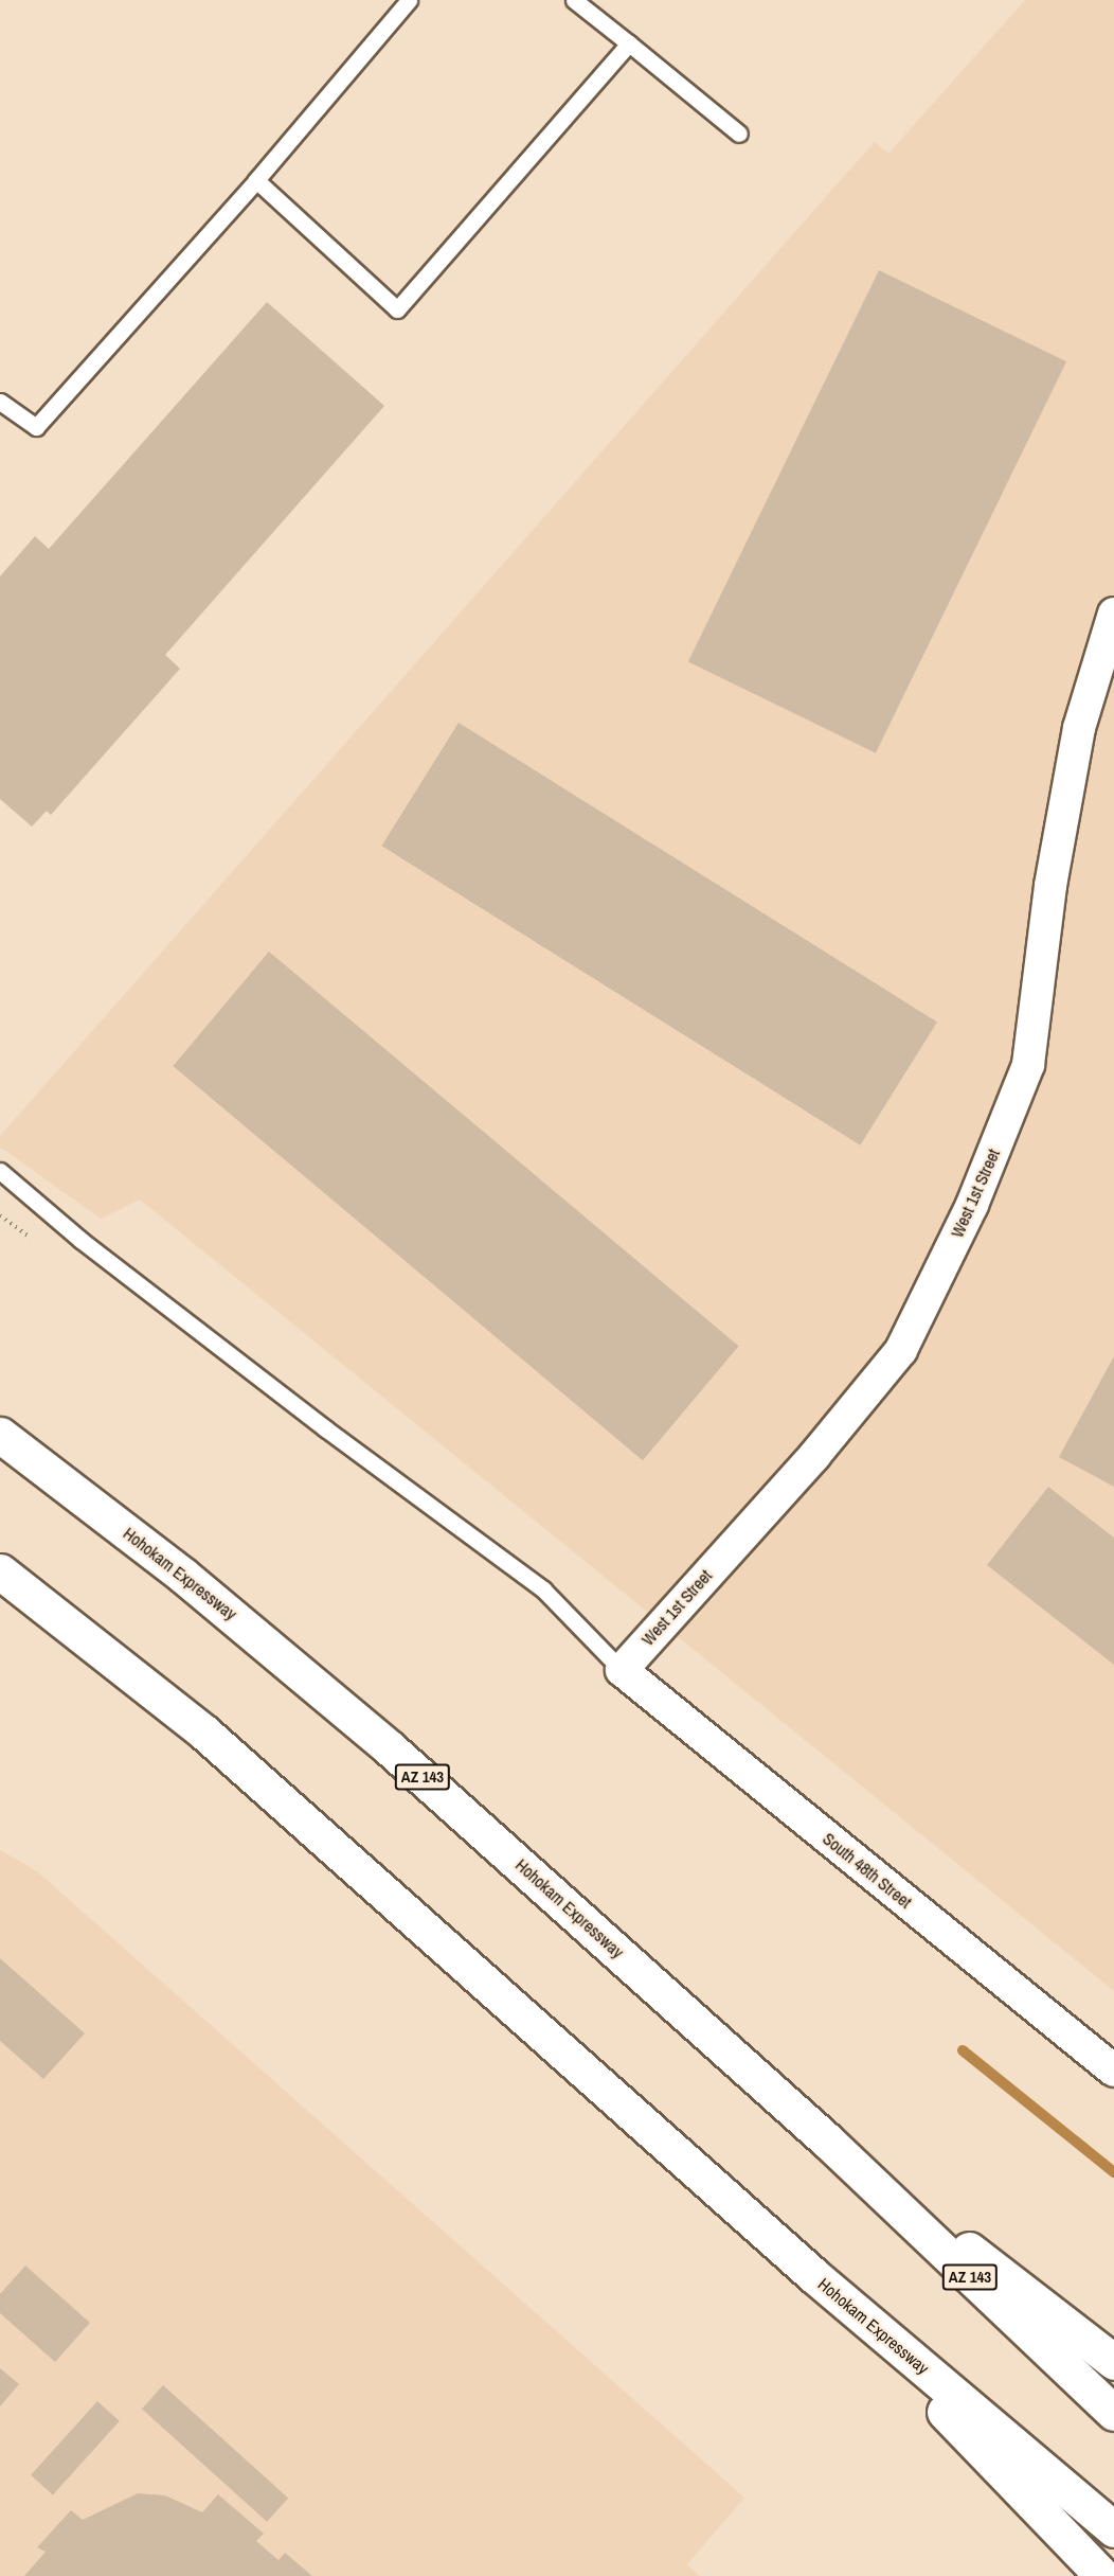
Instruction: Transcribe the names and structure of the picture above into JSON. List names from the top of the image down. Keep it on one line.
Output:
{"streets":{"highway":["Hohokam Expressway","AZ 143"],"street":["West 1st Street","South 48th Street"]},"crossings":[["West 1st Street","South 48th Street"]]}
